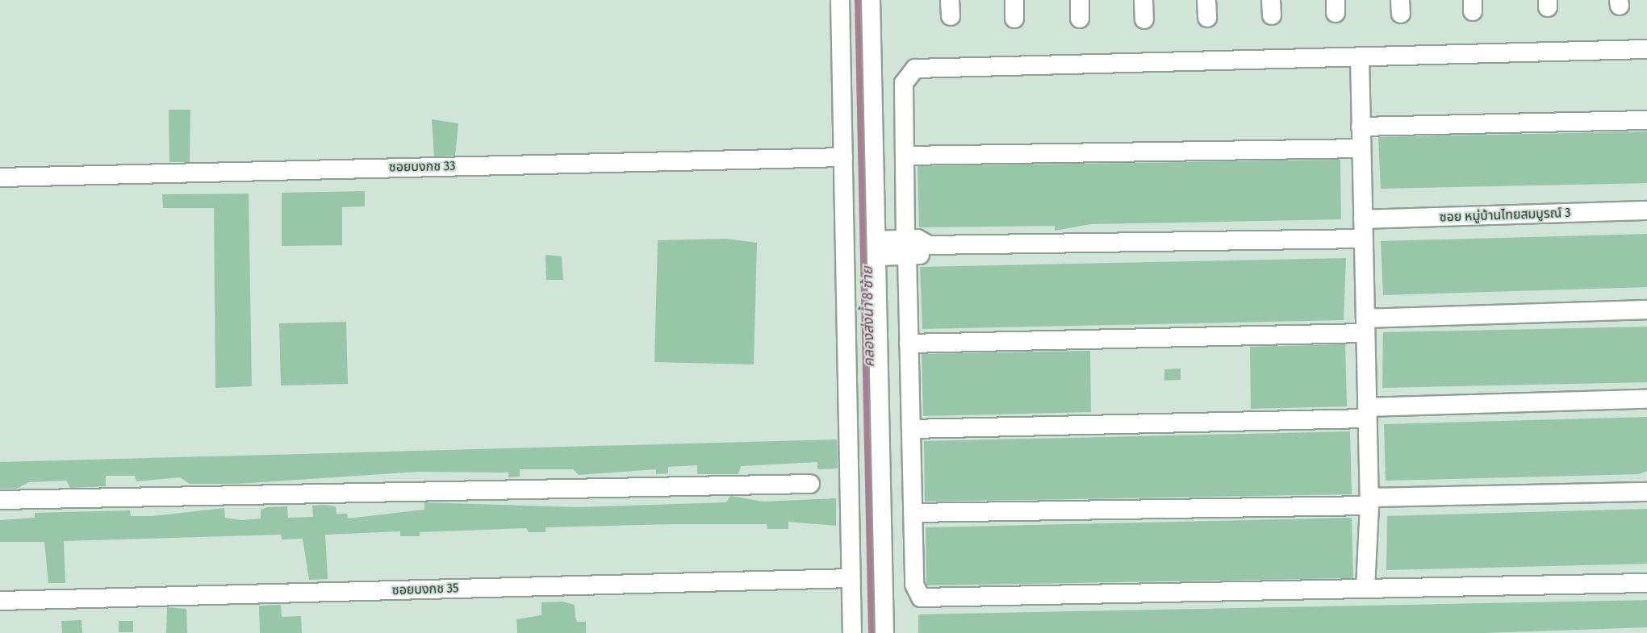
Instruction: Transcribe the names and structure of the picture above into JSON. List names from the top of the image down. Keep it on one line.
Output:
{"streets":{"street":["ซอยบงกช 33","ซอย หมู่บ้านไทยสมบูรณ์ 3","ซอยบงกช 35"]},"water":["คลองส่งน้ำ 8 ซ้าย"]}
